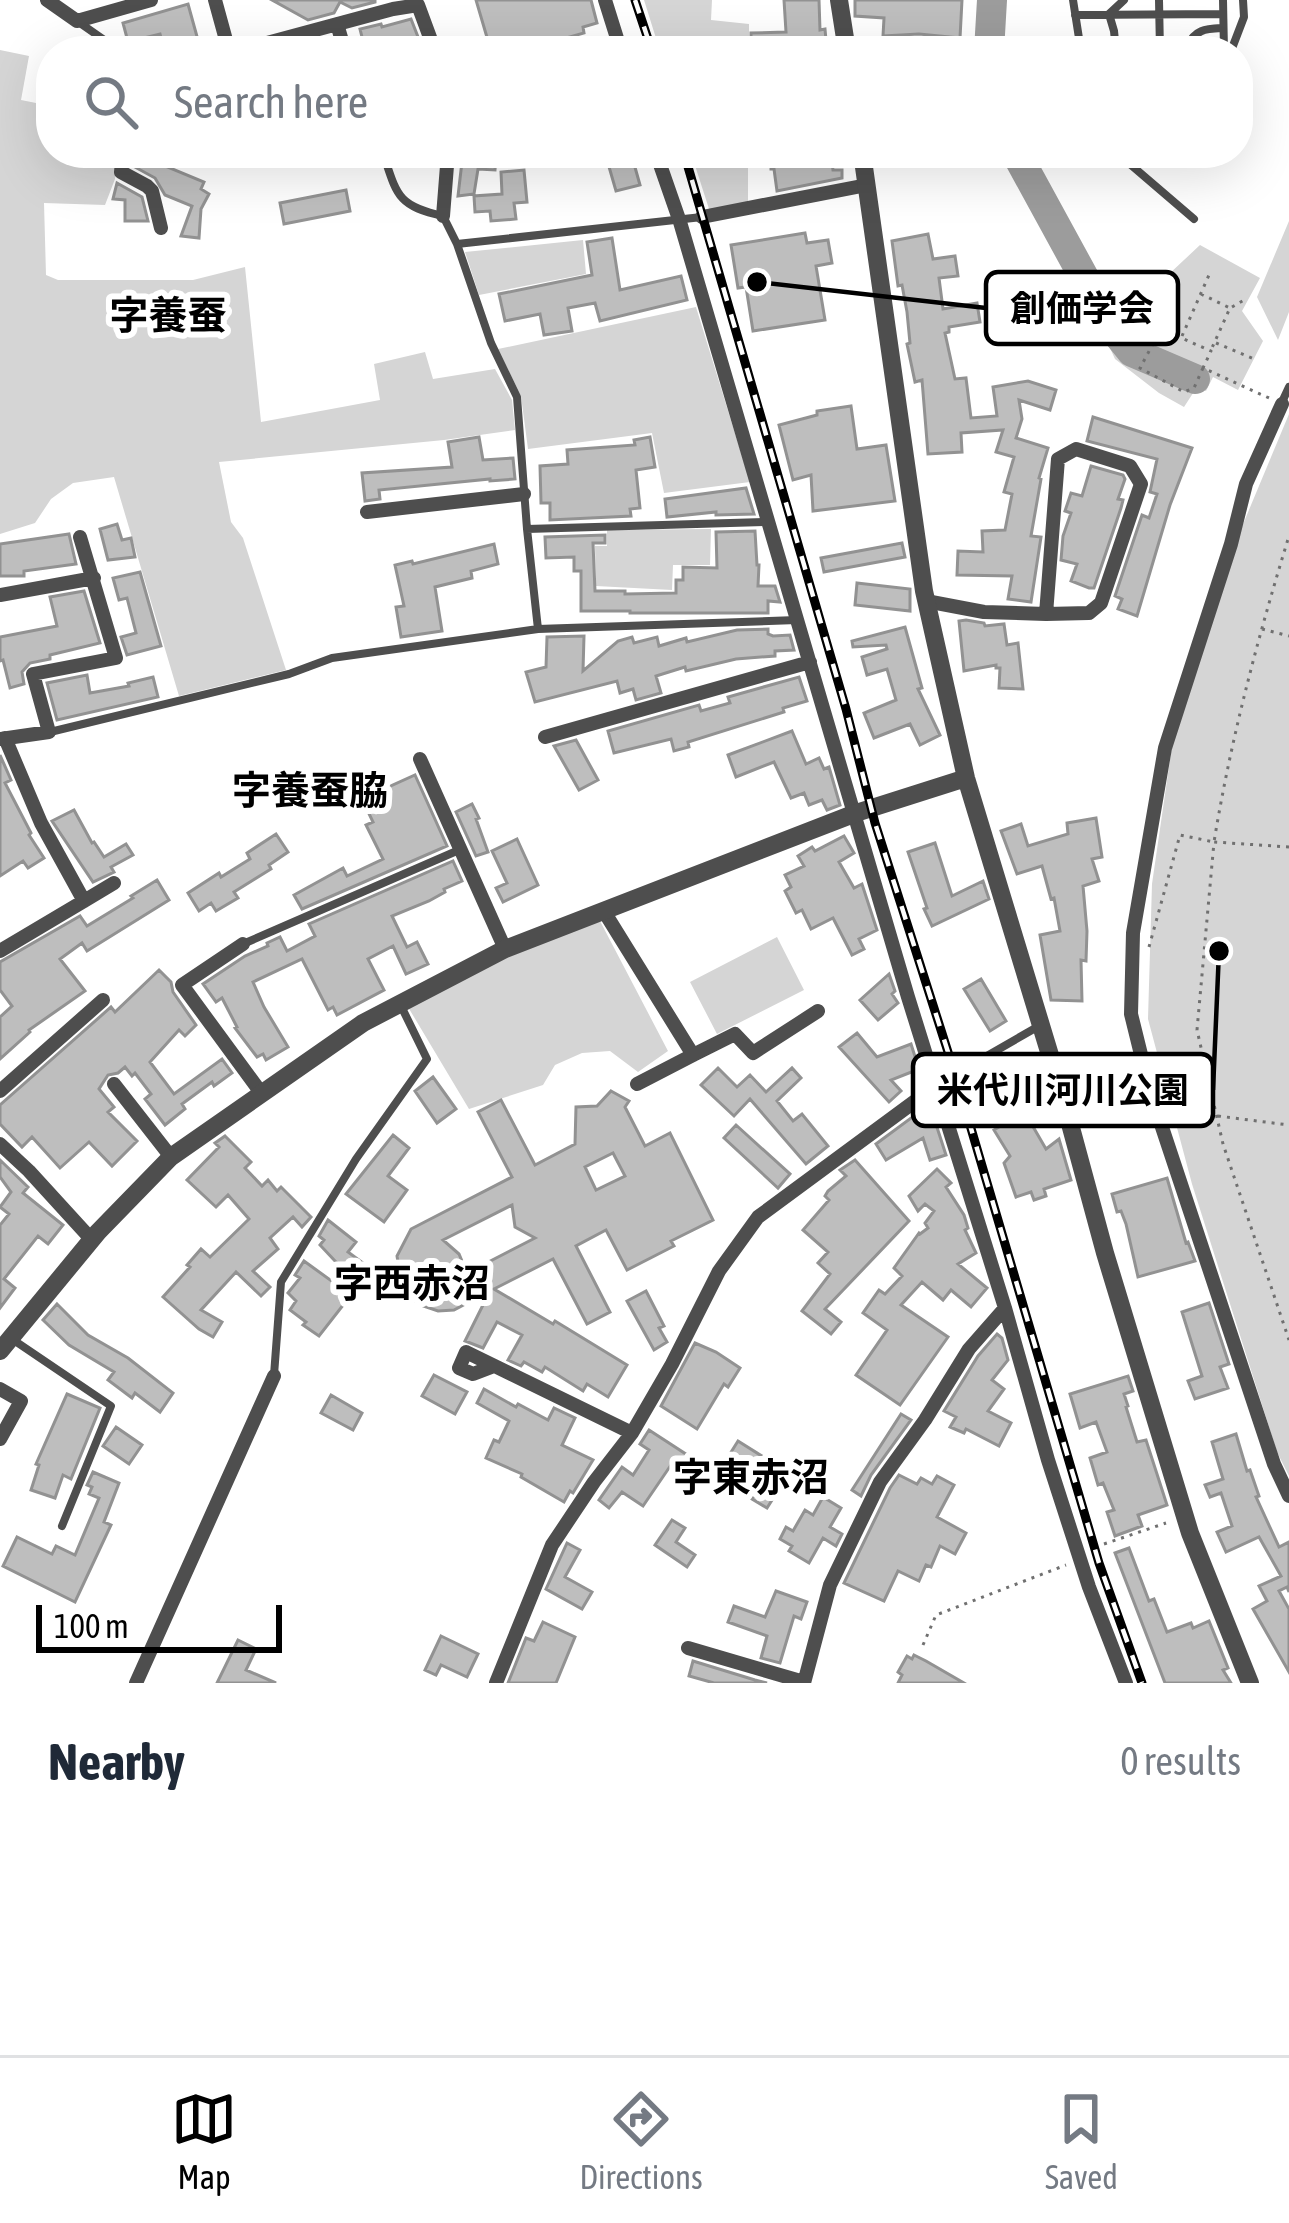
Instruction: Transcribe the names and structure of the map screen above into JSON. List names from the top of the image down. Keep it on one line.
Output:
{"districts":["字養蚕","字養蚕脇","字西赤沼","字東赤沼"],"places":["創価学会","米代川河川公園"],"scale_bar":"100 m","page":{"search":"Search here","scale":"100 m","heading":["Nearby","0 results"],"nav":["Map","Directions","Saved"]}}
